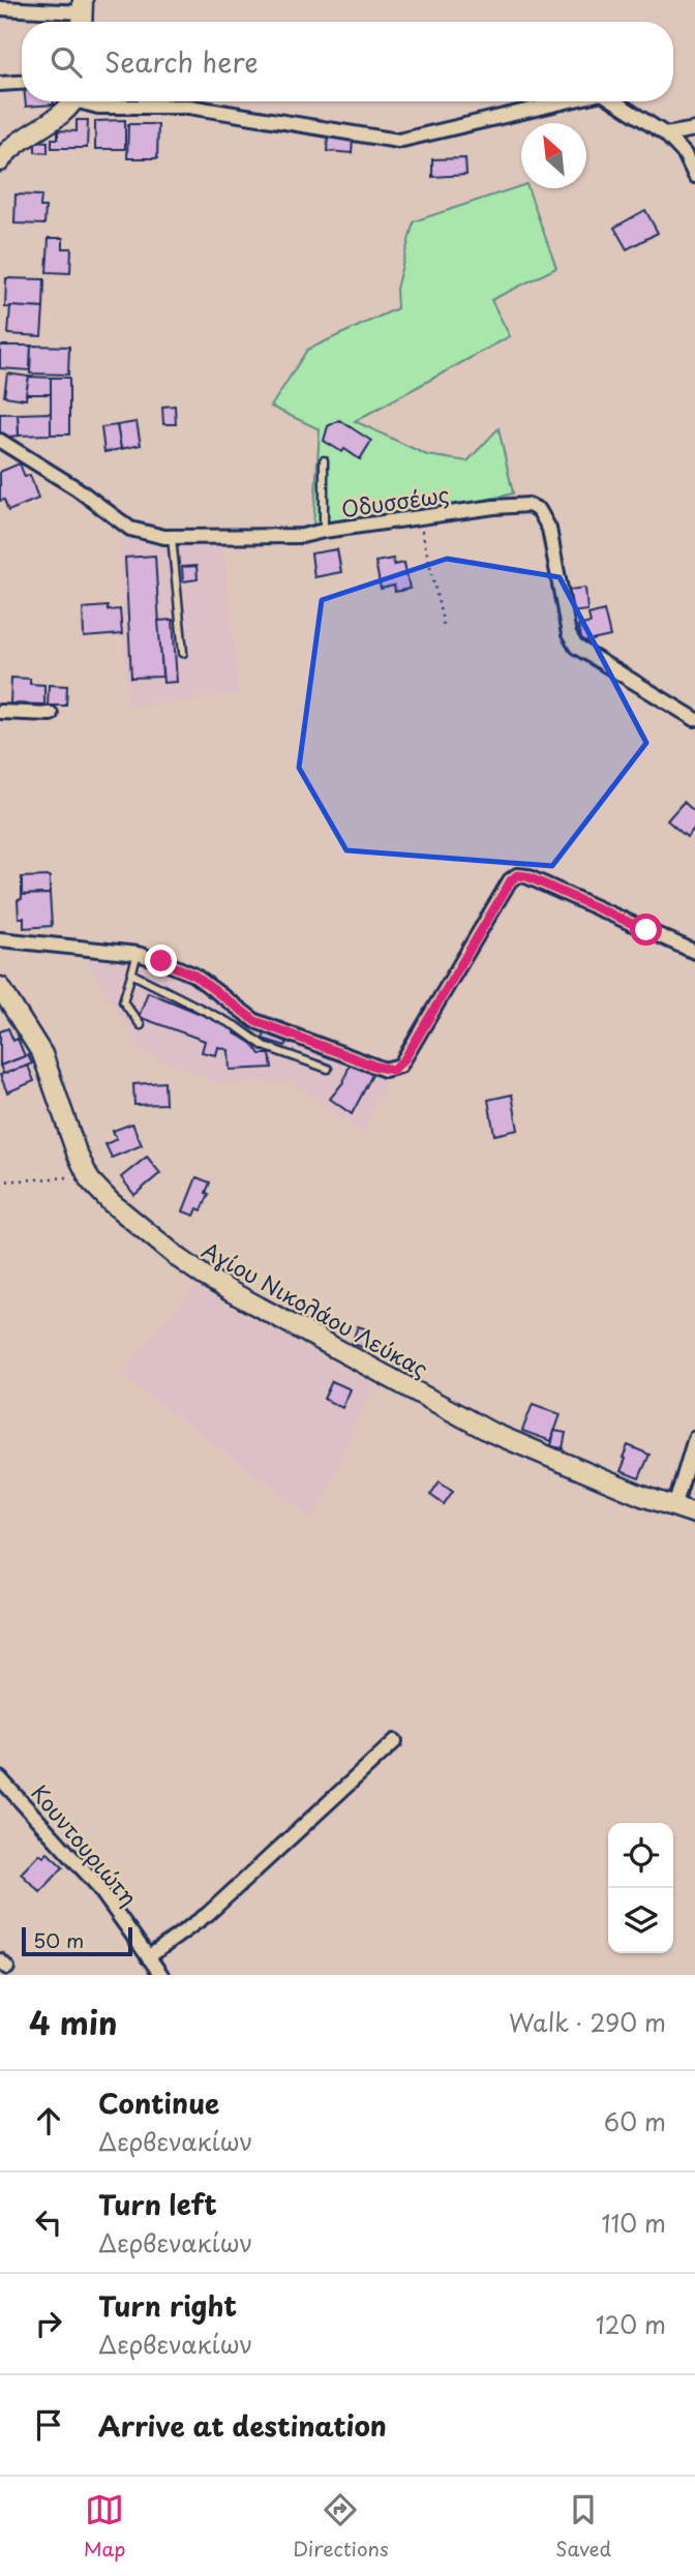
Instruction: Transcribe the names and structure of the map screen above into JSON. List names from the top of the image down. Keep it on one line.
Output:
{"streets":{"main road":["Αγίου Νικολάου Λεύκας"],"street":["Οδυσσέως","Κουντουριώτη"]},"scale_bar":"50 m","north":"top left","page":{"search":"Search here","scale":"50 m","heading":["4 min","Walk · 290 m"],"list":[["Continue","Δερβενακίων","60 m"],["Turn left","Δερβενακίων","110 m"],["Turn right","Δερβενακίων","120 m"],"Arrive at destination"],"nav":["Map","Directions","Saved"]}}
